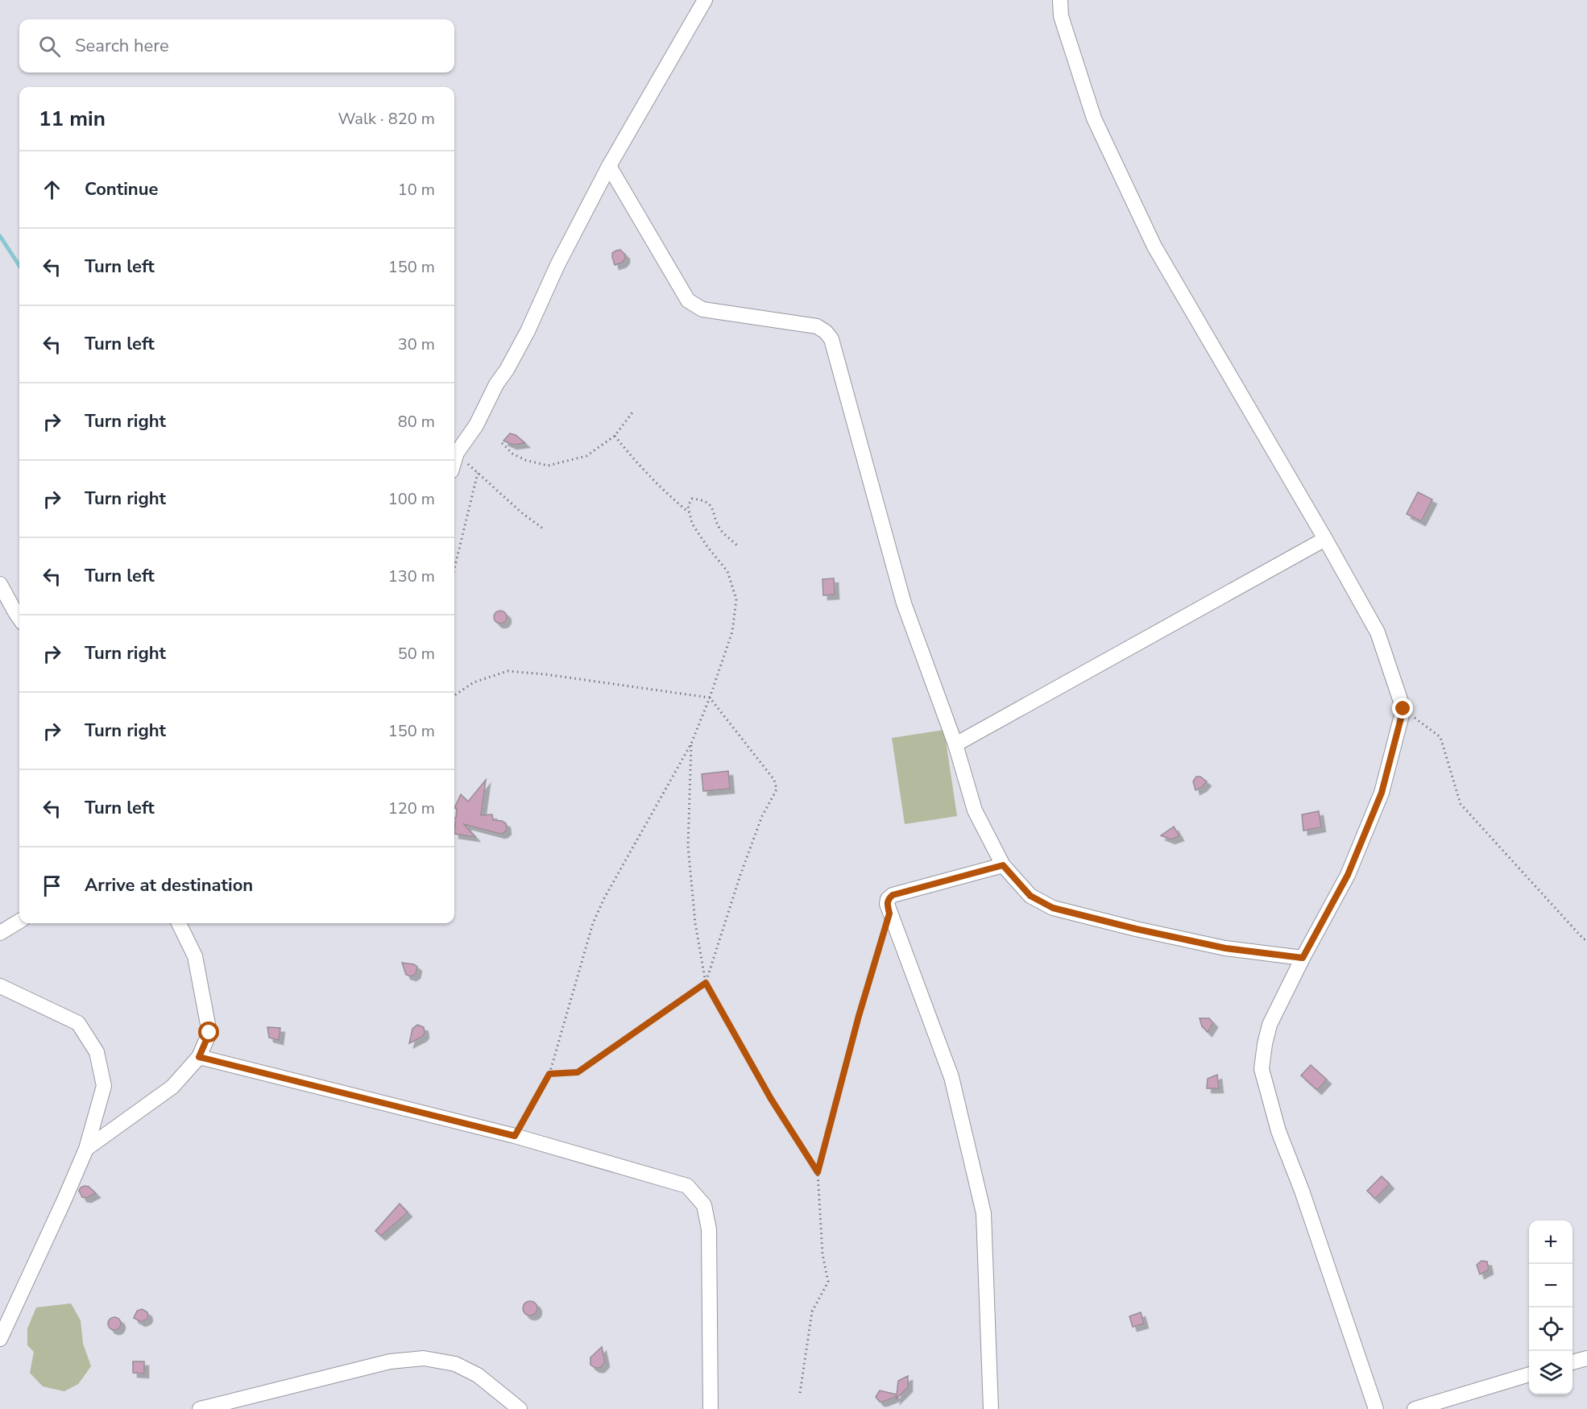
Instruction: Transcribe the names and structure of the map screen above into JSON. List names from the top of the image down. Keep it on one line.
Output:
{"page":{"search":"Search here","heading":["11 min","Walk · 820 m"],"list":[["Continue","10 m"],["Turn left","150 m"],["Turn left","30 m"],["Turn right","80 m"],["Turn right","100 m"],["Turn left","130 m"],["Turn right","50 m"],["Turn right","150 m"],["Turn left","120 m"],"Arrive at destination"],"map_buttons":["+","−"]}}
